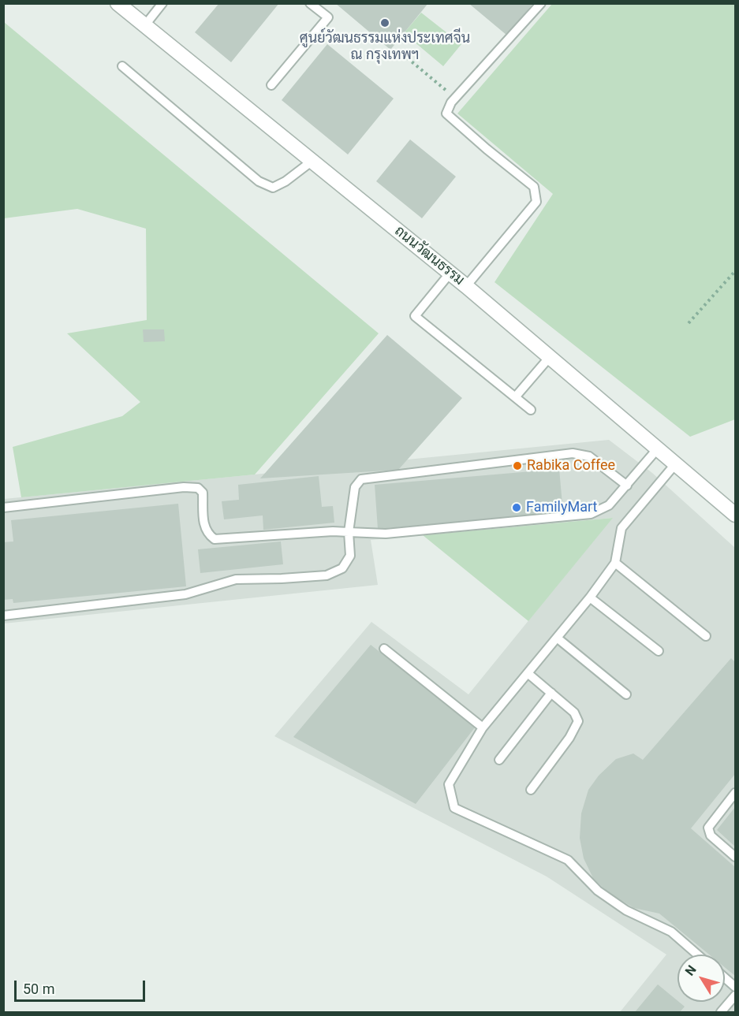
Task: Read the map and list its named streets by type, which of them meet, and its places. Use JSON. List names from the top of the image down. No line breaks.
{"streets":{"street":["ถนนวัฒนธรรม"]},"places":["ศูนย์วัฒนธรรมแห่งประเทศจีน ณ กรุงเทพฯ","Rabika Coffee","FamilyMart"],"scale_bar":"50 m","north":"top left"}
